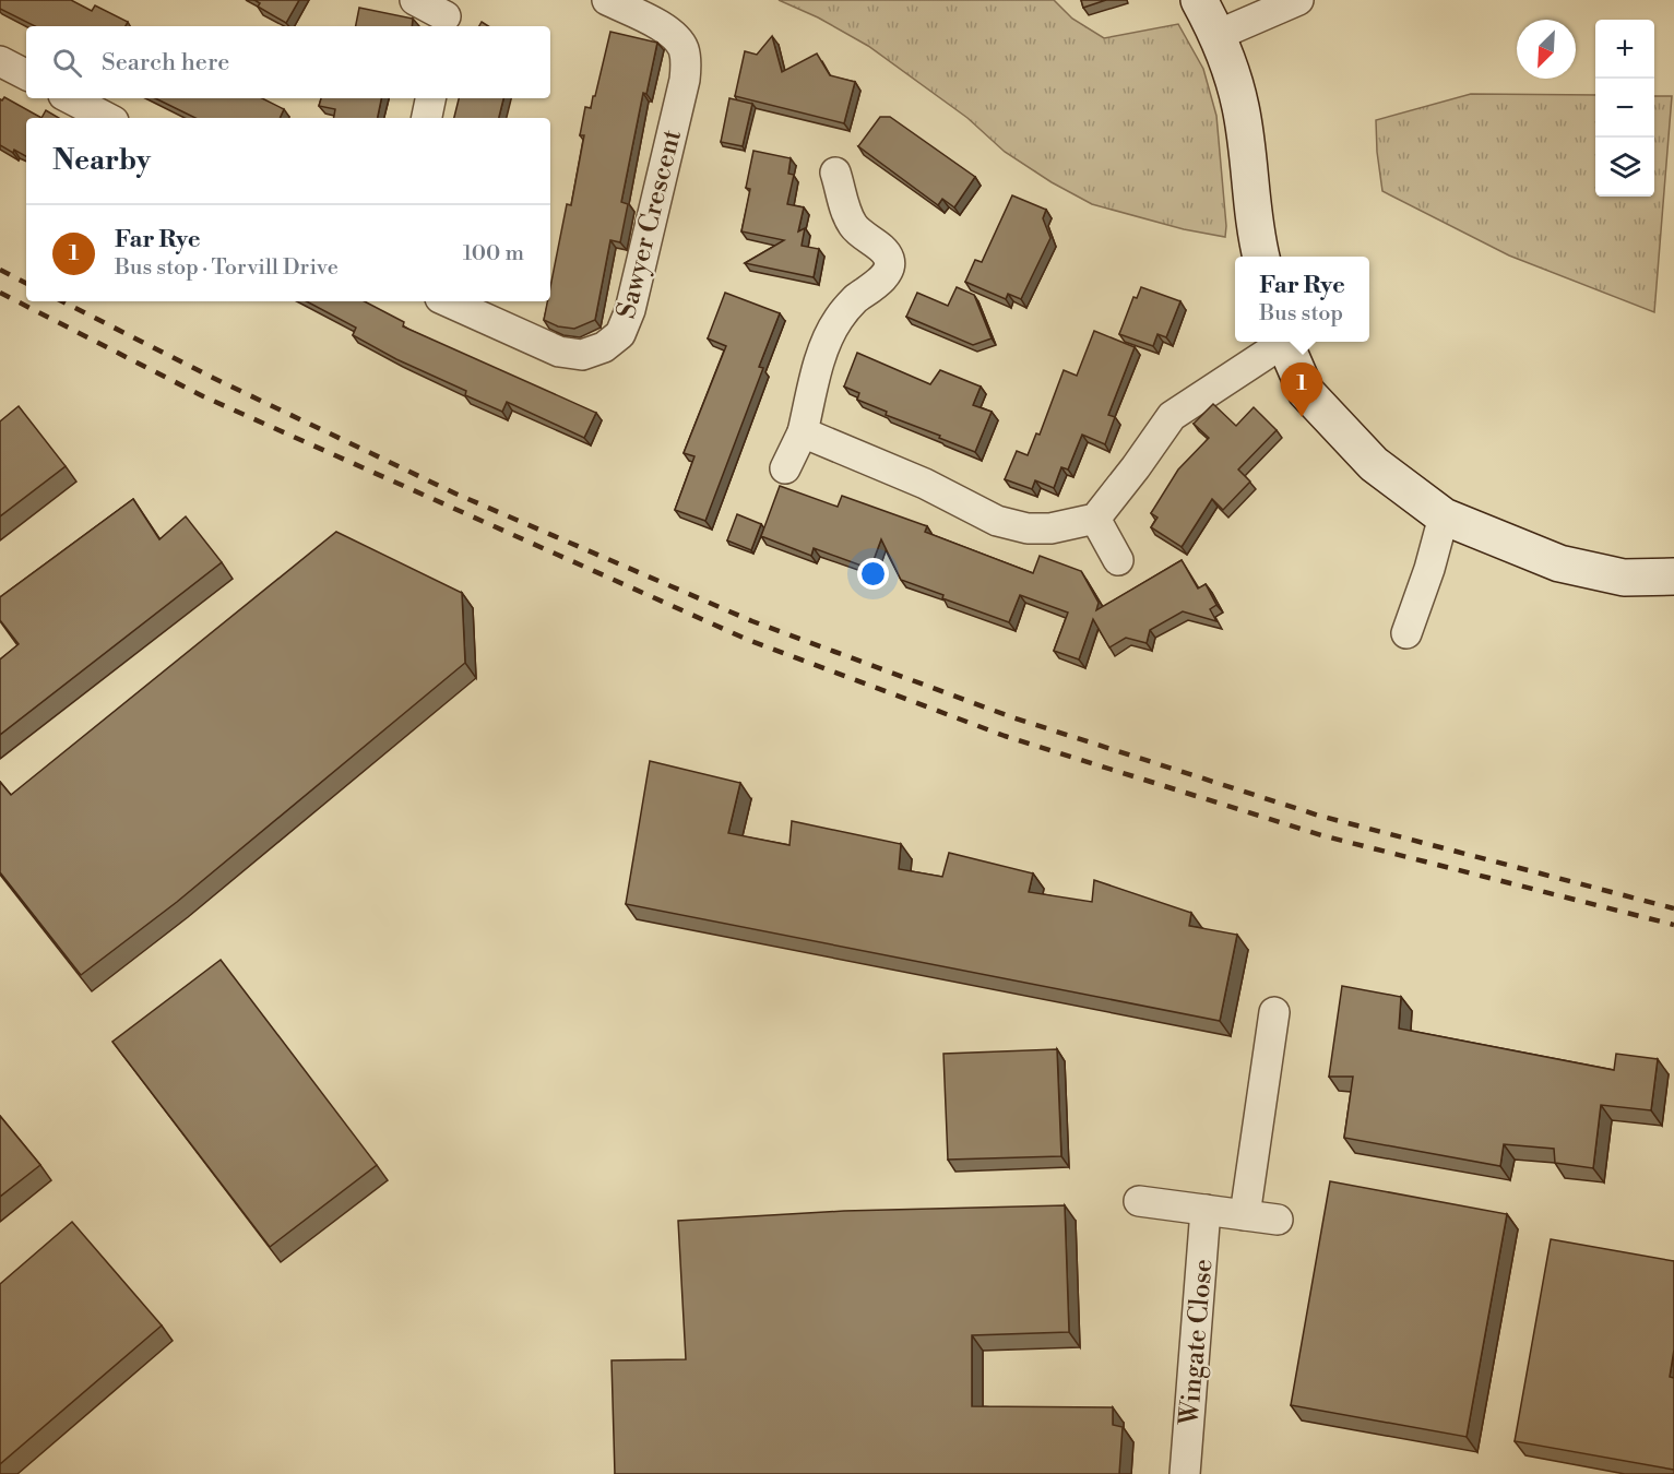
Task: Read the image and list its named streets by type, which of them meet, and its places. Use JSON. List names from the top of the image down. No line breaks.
{"streets":{"street":["Sawyer Crescent","Wingate Close"]},"north":"bottom left","page":{"map_buttons":["+","−"],"search":"Search here","heading":"Nearby","list":[{"mark":"1","name":"Far Rye","note":"Bus stop · Torvill Drive","value":"100 m"}],"popup":["Far Rye","Bus stop"],"pins":"1"}}
